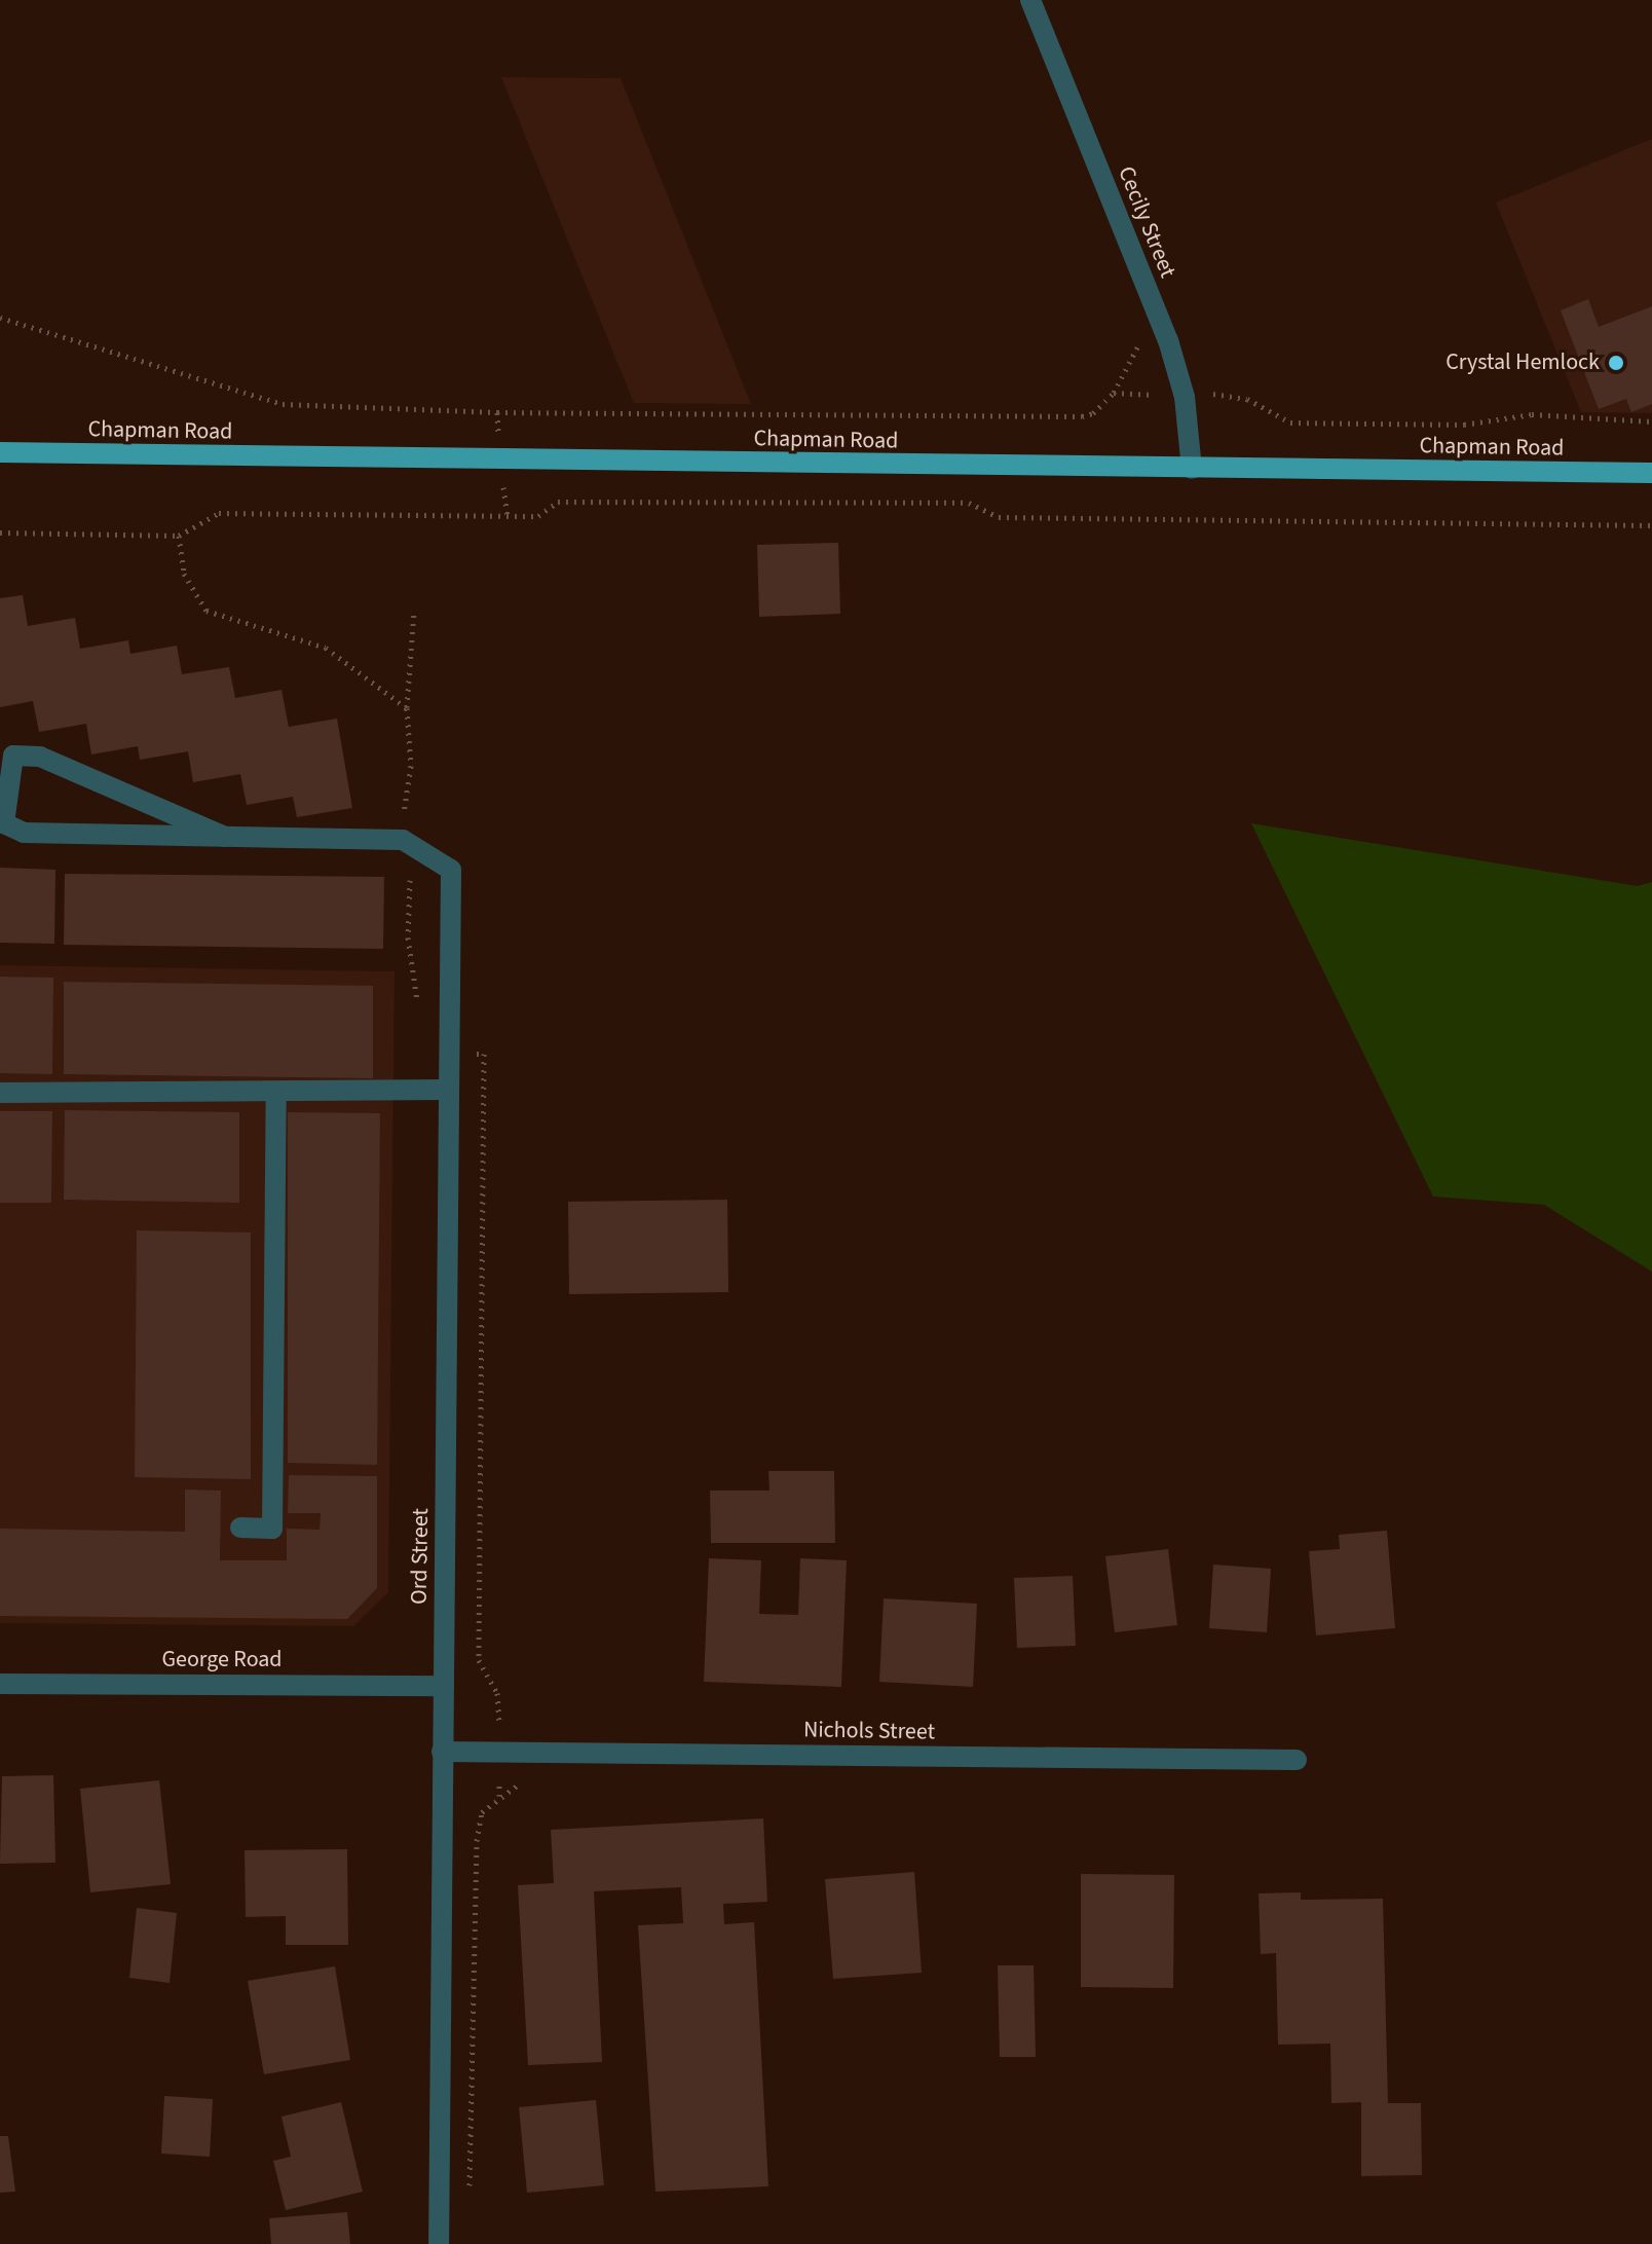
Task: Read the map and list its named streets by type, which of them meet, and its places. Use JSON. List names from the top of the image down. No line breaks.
{"streets":{"main road":["Chapman Road"],"street":["Cecily Street","Ord Street","George Road","Nichols Street"]},"crossings":[["Cecily Street","Chapman Road"],["Ord Street","George Road"],["Ord Street","Nichols Street"]],"places":["Crystal Hemlock"]}
